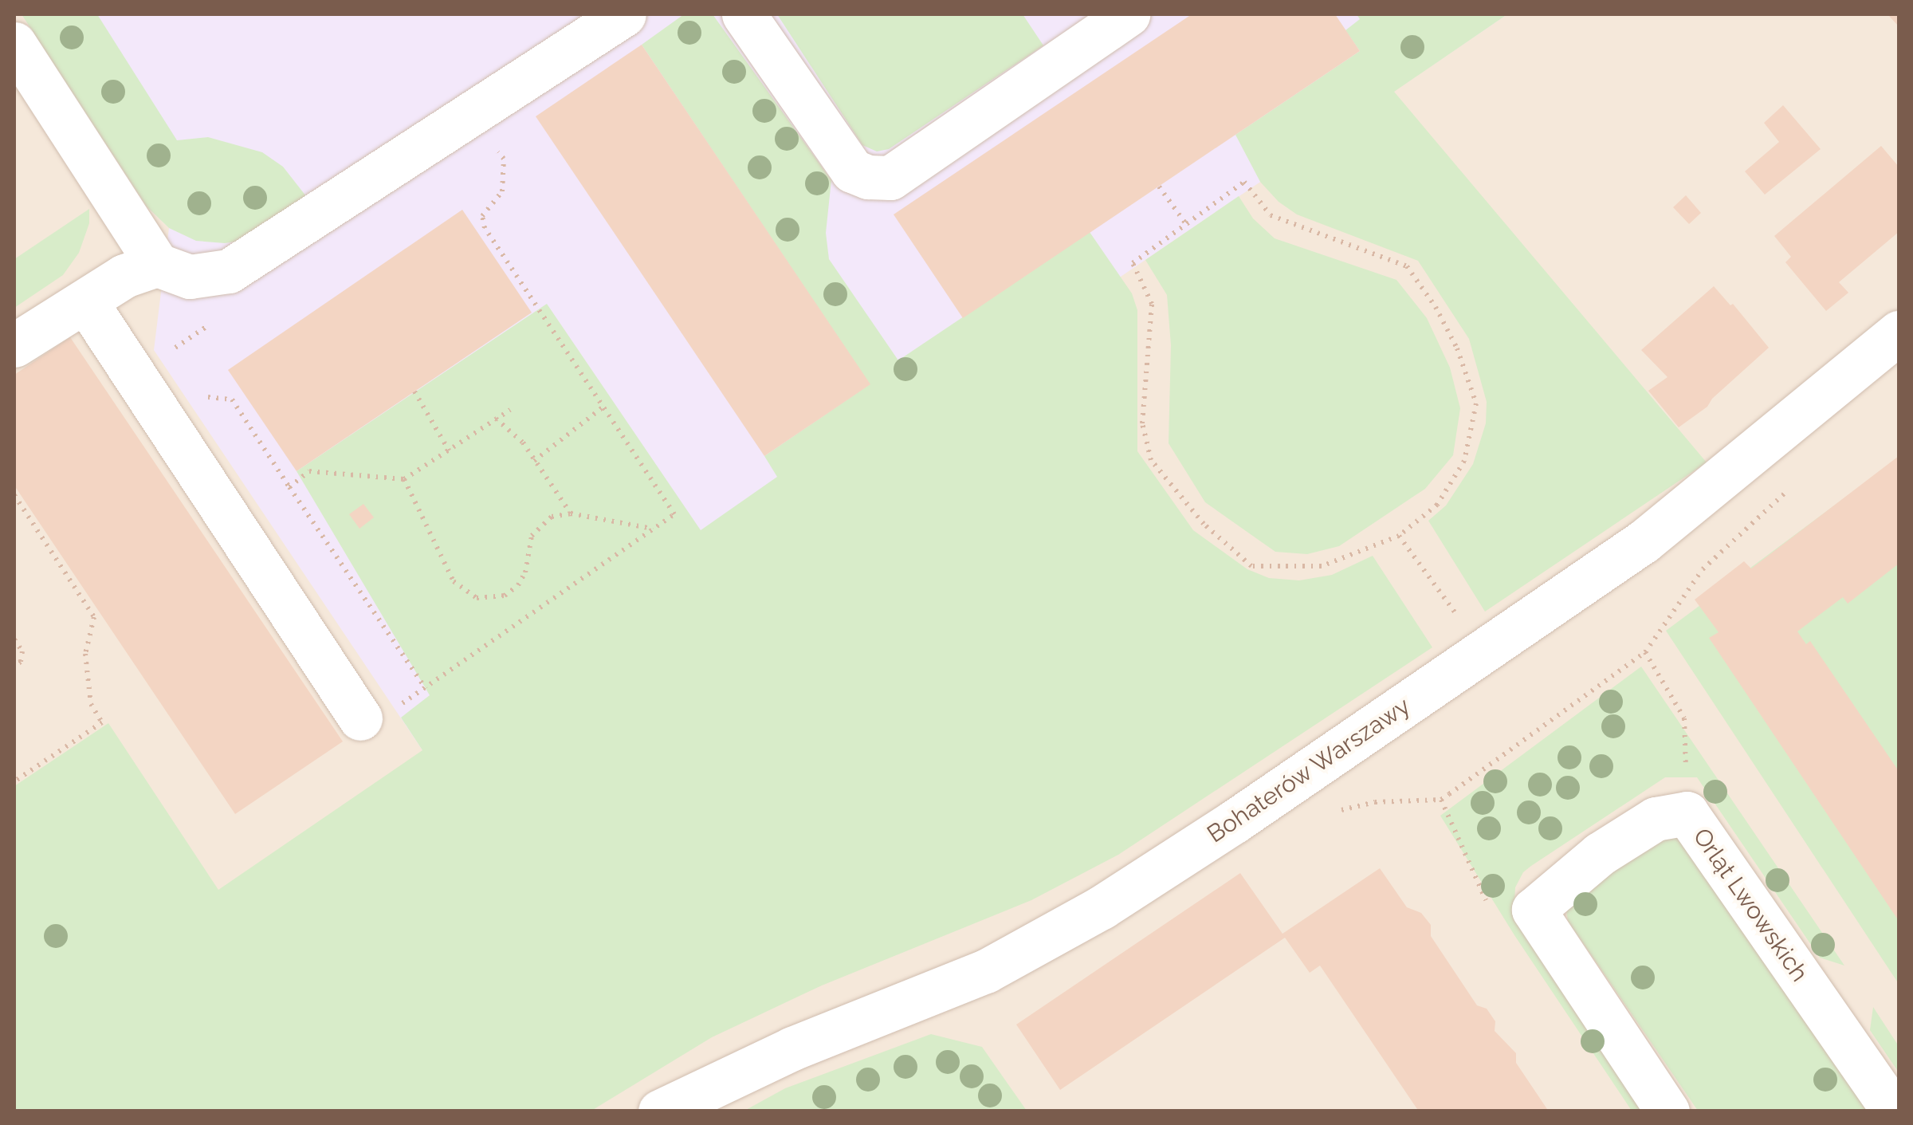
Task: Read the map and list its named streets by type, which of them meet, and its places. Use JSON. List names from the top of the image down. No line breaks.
{"streets":{"street":["Bohaterów Warszawy","Orląt Lwowskich"]}}
